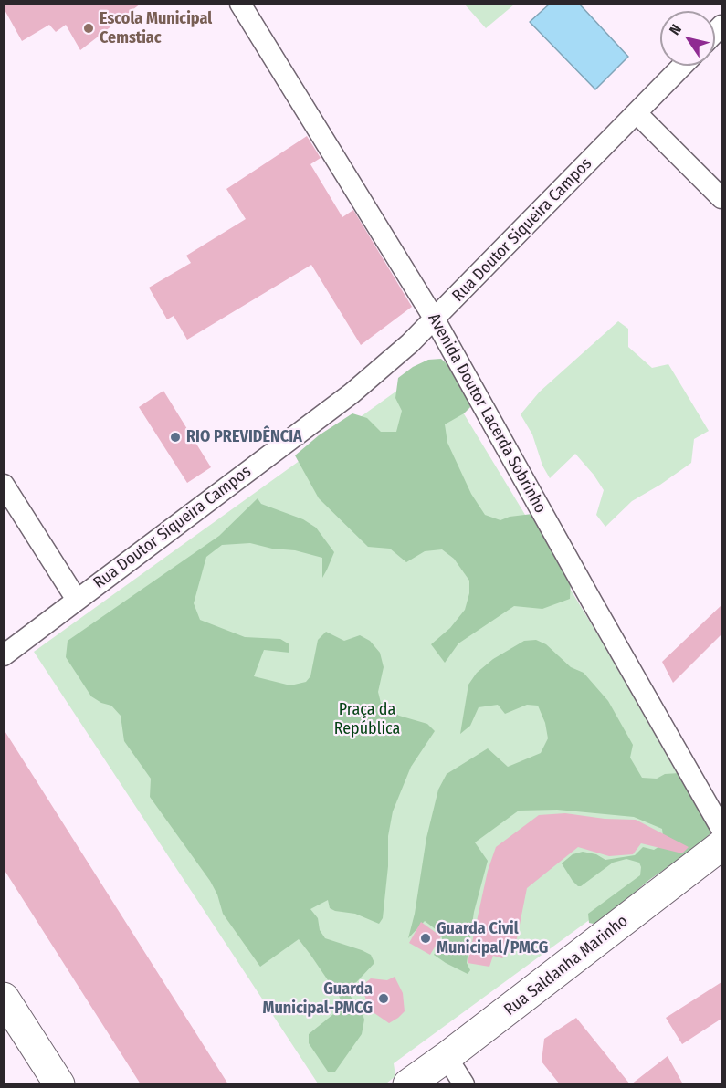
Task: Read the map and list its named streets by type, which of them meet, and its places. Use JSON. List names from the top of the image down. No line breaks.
{"streets":{"main road":["Rua Saldanha Marinho"],"street":["Rua Doutor Siqueira Campos","Avenida Doutor Lacerda Sobrinho"]},"crossings":[["Rua Doutor Siqueira Campos","Avenida Doutor Lacerda Sobrinho"]],"parks":["Praça da República"],"places":["Escola Municipal Cemstiac","RIO PREVIDÊNCIA","Guarda Civil Municipal/PMCG","Guarda Municipal-PMCG"],"north":"top left"}
